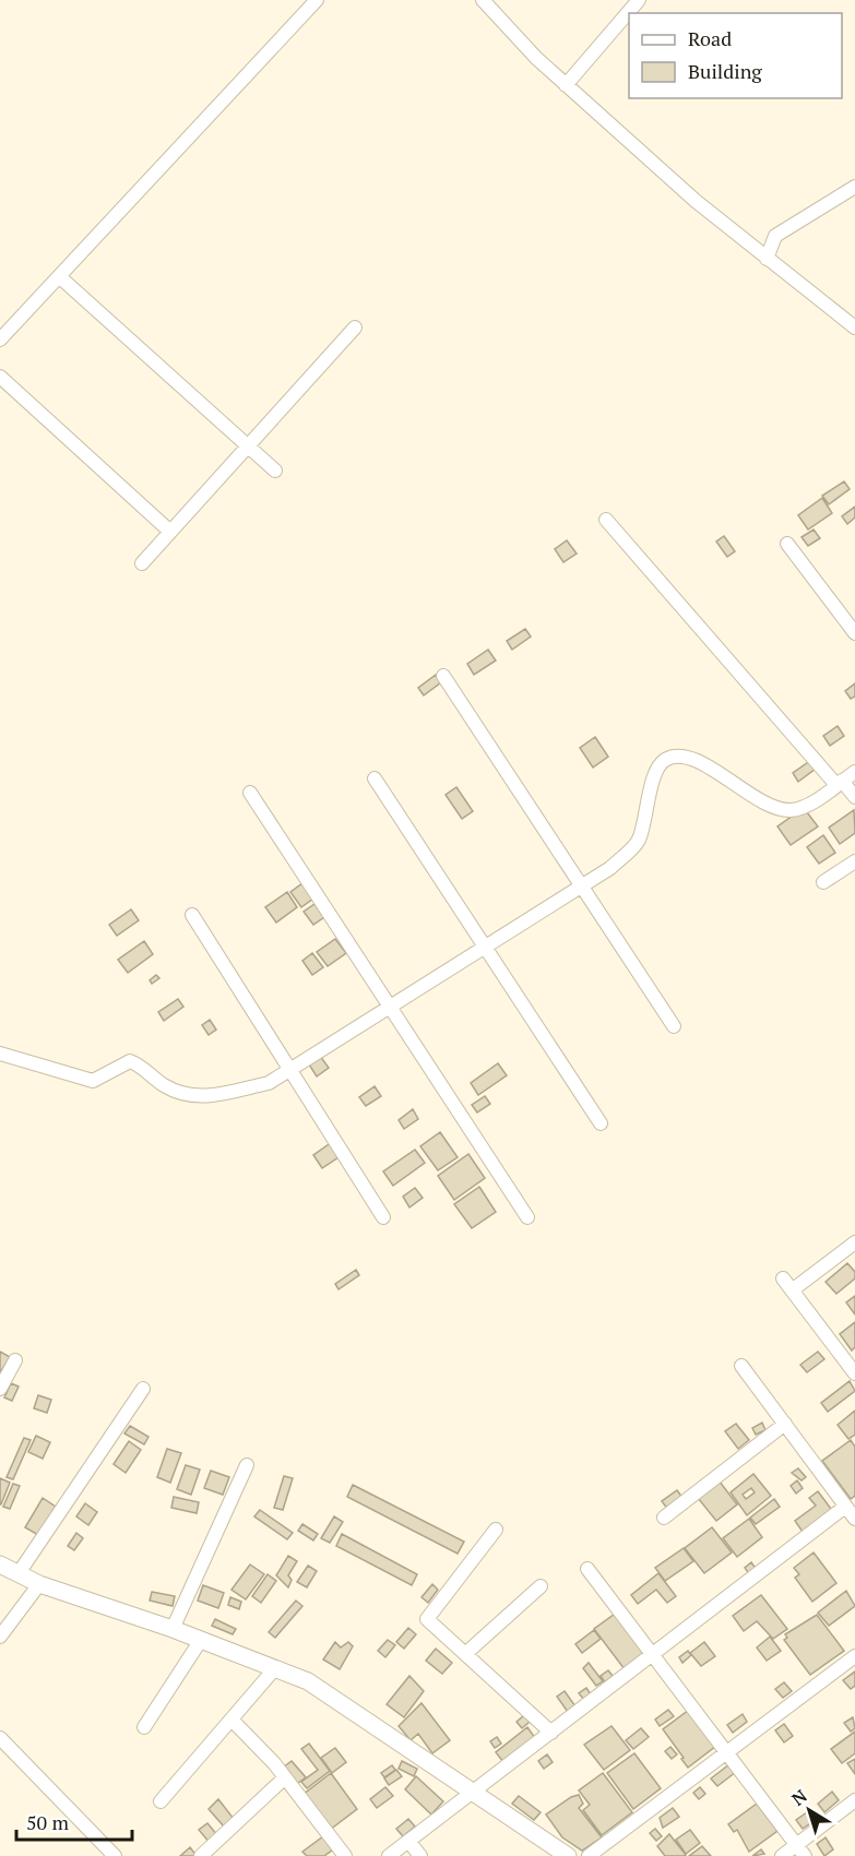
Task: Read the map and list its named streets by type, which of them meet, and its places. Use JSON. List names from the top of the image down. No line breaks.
{"legend":["Road","Building"],"scale_bar":"50 m","north":"top left"}
